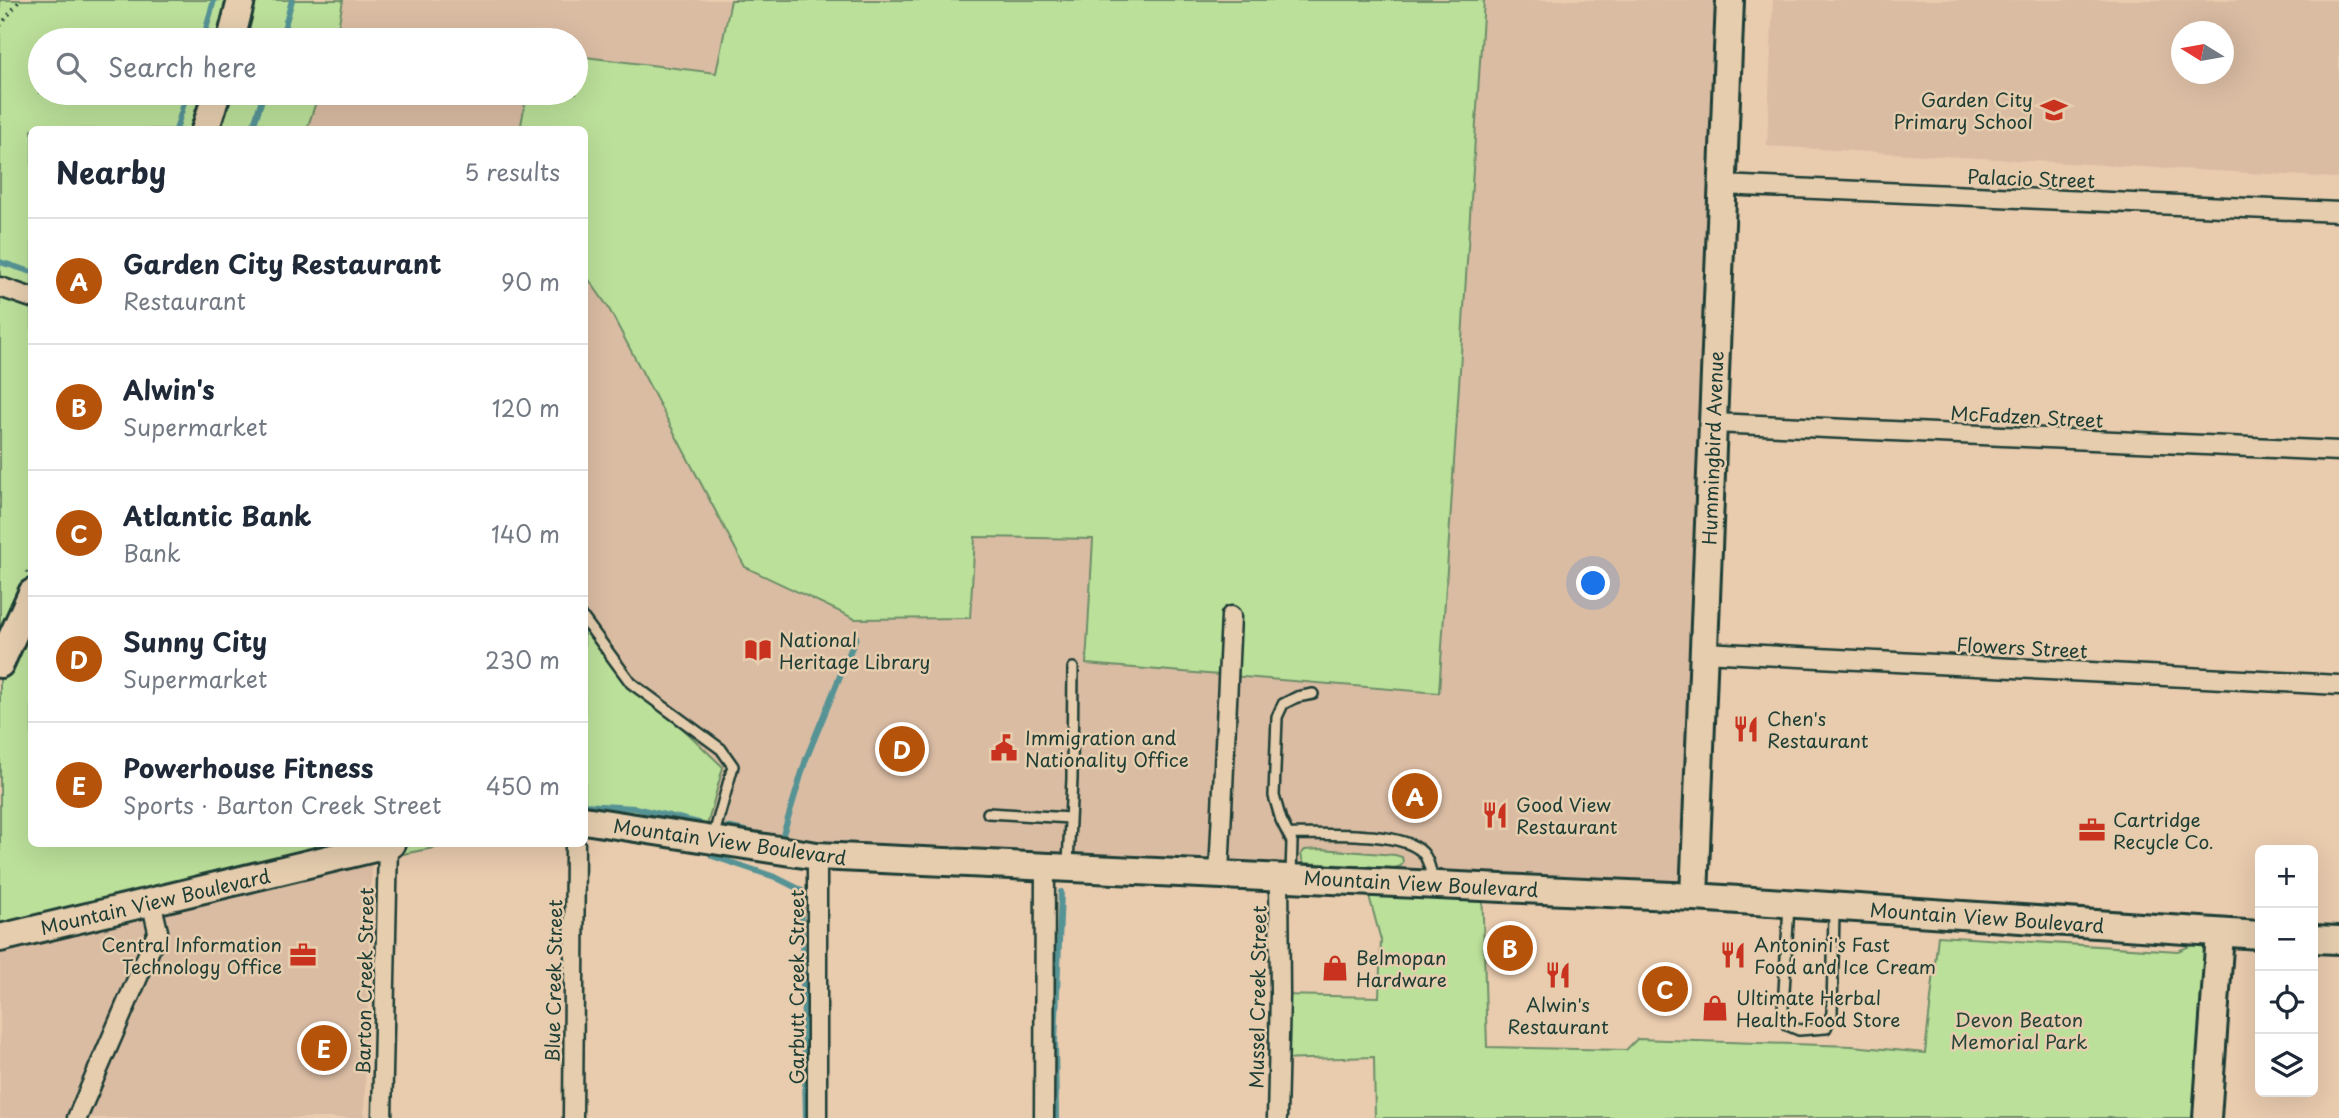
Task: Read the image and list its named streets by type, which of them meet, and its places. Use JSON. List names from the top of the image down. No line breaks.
{"streets":{"street":["Palacio Street","McFadzen Street","Hummingbird Avenue","Flowers Street","Mountain View Boulevard","Barton Creek Street","Blue Creek Street","Garbutt Creek Street","Mussel Creek Street"]},"crossings":[["Palacio Street","Hummingbird Avenue"],["McFadzen Street","Hummingbird Avenue"],["Hummingbird Avenue","Flowers Street"],["Hummingbird Avenue","Mountain View Boulevard"],["Mountain View Boulevard","Garbutt Creek Street"],["Mountain View Boulevard","Mussel Creek Street"]],"parks":["Devon Beaton Memorial Park"],"places":{"school or university":["Garden City Primary School"],"library":["National Heritage Library"],"restaurant":["Chen's Restaurant","Good View Restaurant","Antonini's Fast Food and Ice Cream","Alwin's Restaurant"],"public building":["Immigration and Nationality Office"],"office":["Cartridge Recycle Co.","Central Information Technology Office"],"shop":["Belmopan Hardware","Ultimate Herbal Health Food Store"]},"north":"left","page":{"search":"Search here","heading":["Nearby","5 results"],"list":[{"mark":"A","name":"Garden City Restaurant","note":"Restaurant","value":"90 m"},{"mark":"B","name":"Alwin's","note":"Supermarket","value":"120 m"},{"mark":"C","name":"Atlantic Bank","note":"Bank","value":"140 m"},{"mark":"D","name":"Sunny City","note":"Supermarket","value":"230 m"},{"mark":"E","name":"Powerhouse Fitness","note":"Sports · Barton Creek Street","value":"450 m"}],"pins":["D","A","B","C","E"],"map_buttons":["+","−"]}}
